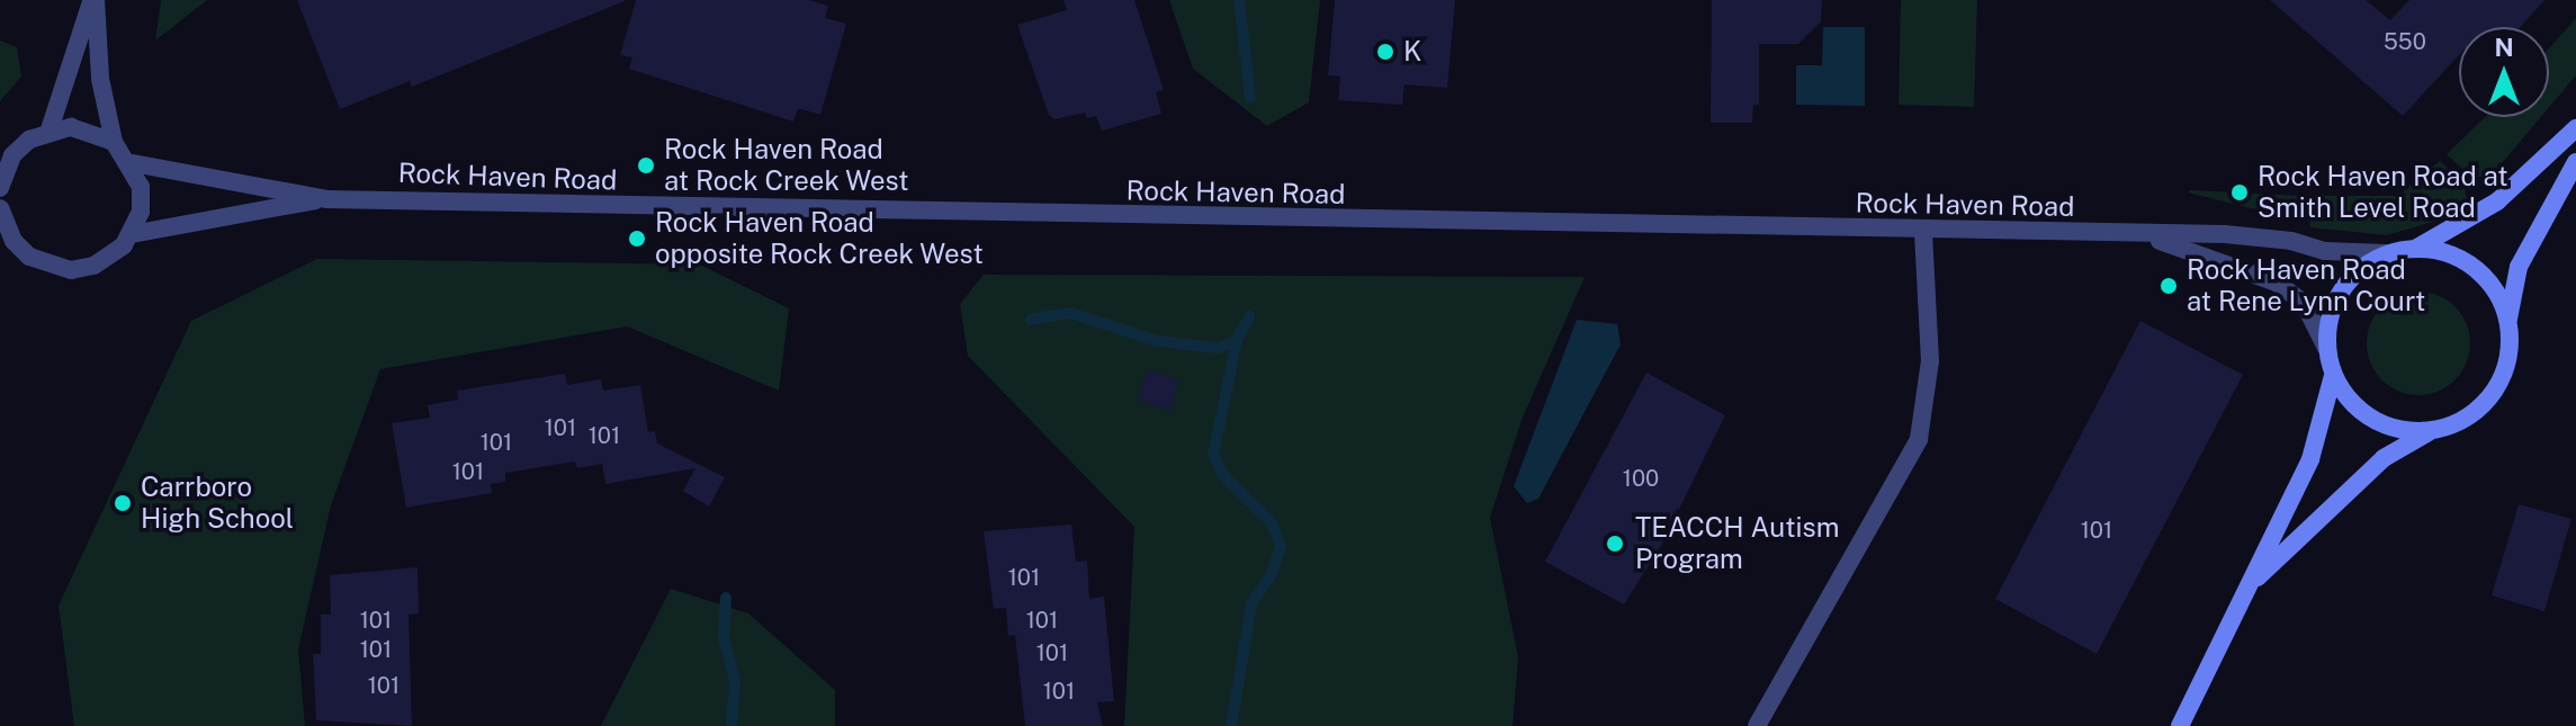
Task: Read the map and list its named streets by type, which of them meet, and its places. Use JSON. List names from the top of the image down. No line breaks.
{"streets":{"street":["Rock Haven Road"]},"places":["K","Rock Haven Road at Rock Creek West","Rock Haven Road at Smith Level Road","Rock Haven Road opposite Rock Creek West","Rock Haven Road at Rene Lynn Court","Carrboro High School","TEACCH Autism Program"],"house_numbers":["550","101","101","101","101","100","101","101","101","101","101","101","101","101"],"north":"top"}
